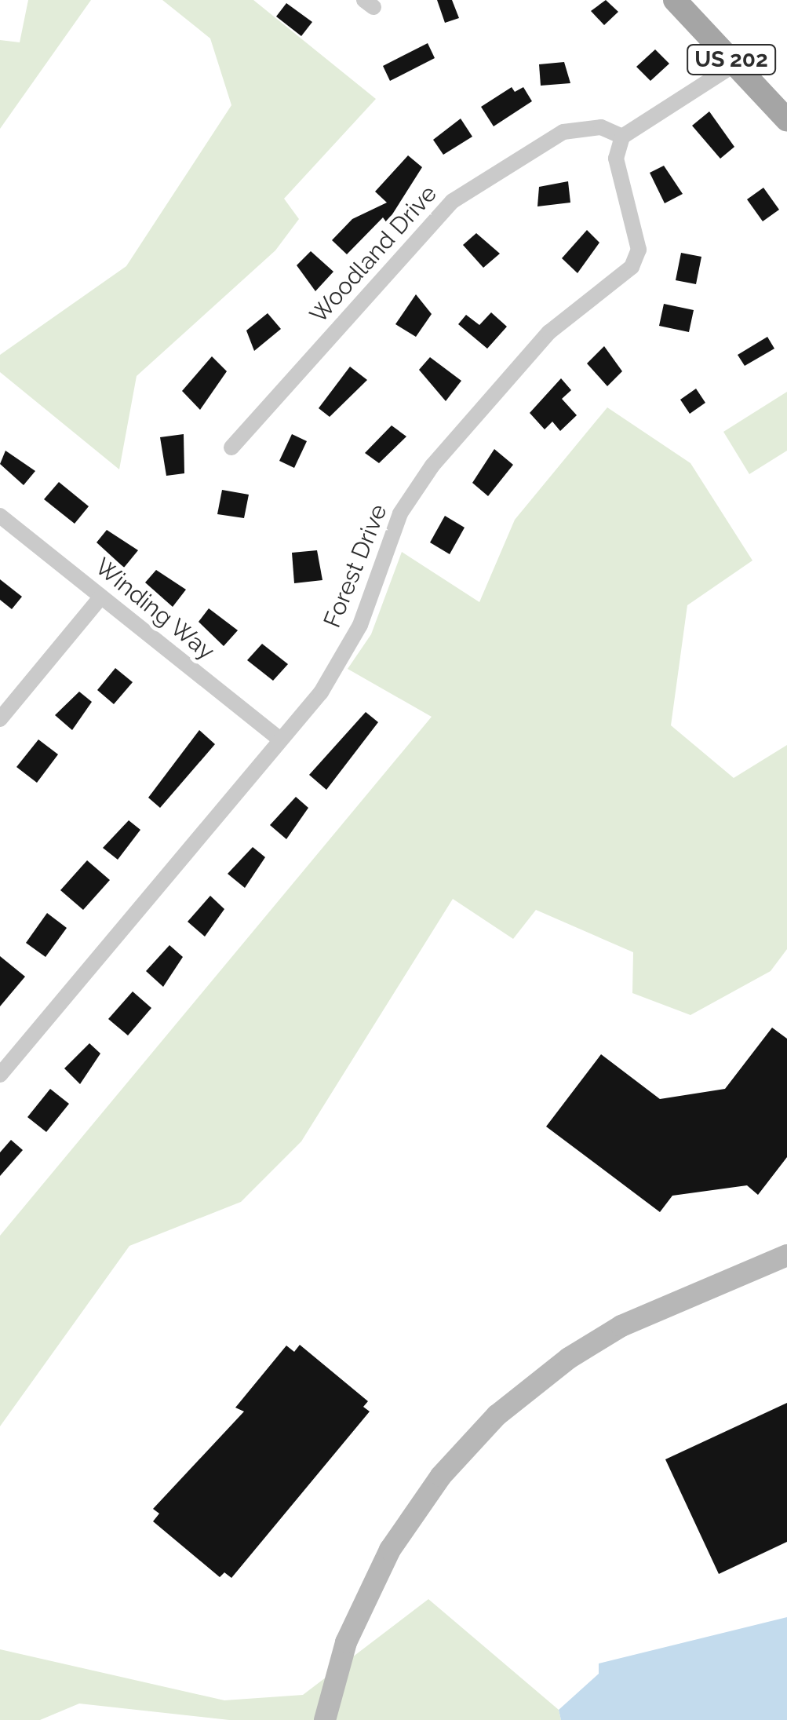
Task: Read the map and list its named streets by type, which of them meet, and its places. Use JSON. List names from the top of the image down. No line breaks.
{"streets":{"main road":["US 202"],"street":["Woodland Drive","Forest Drive","Winding Way"]},"crossings":[["Woodland Drive","Forest Drive"],["Forest Drive","Winding Way"]]}
